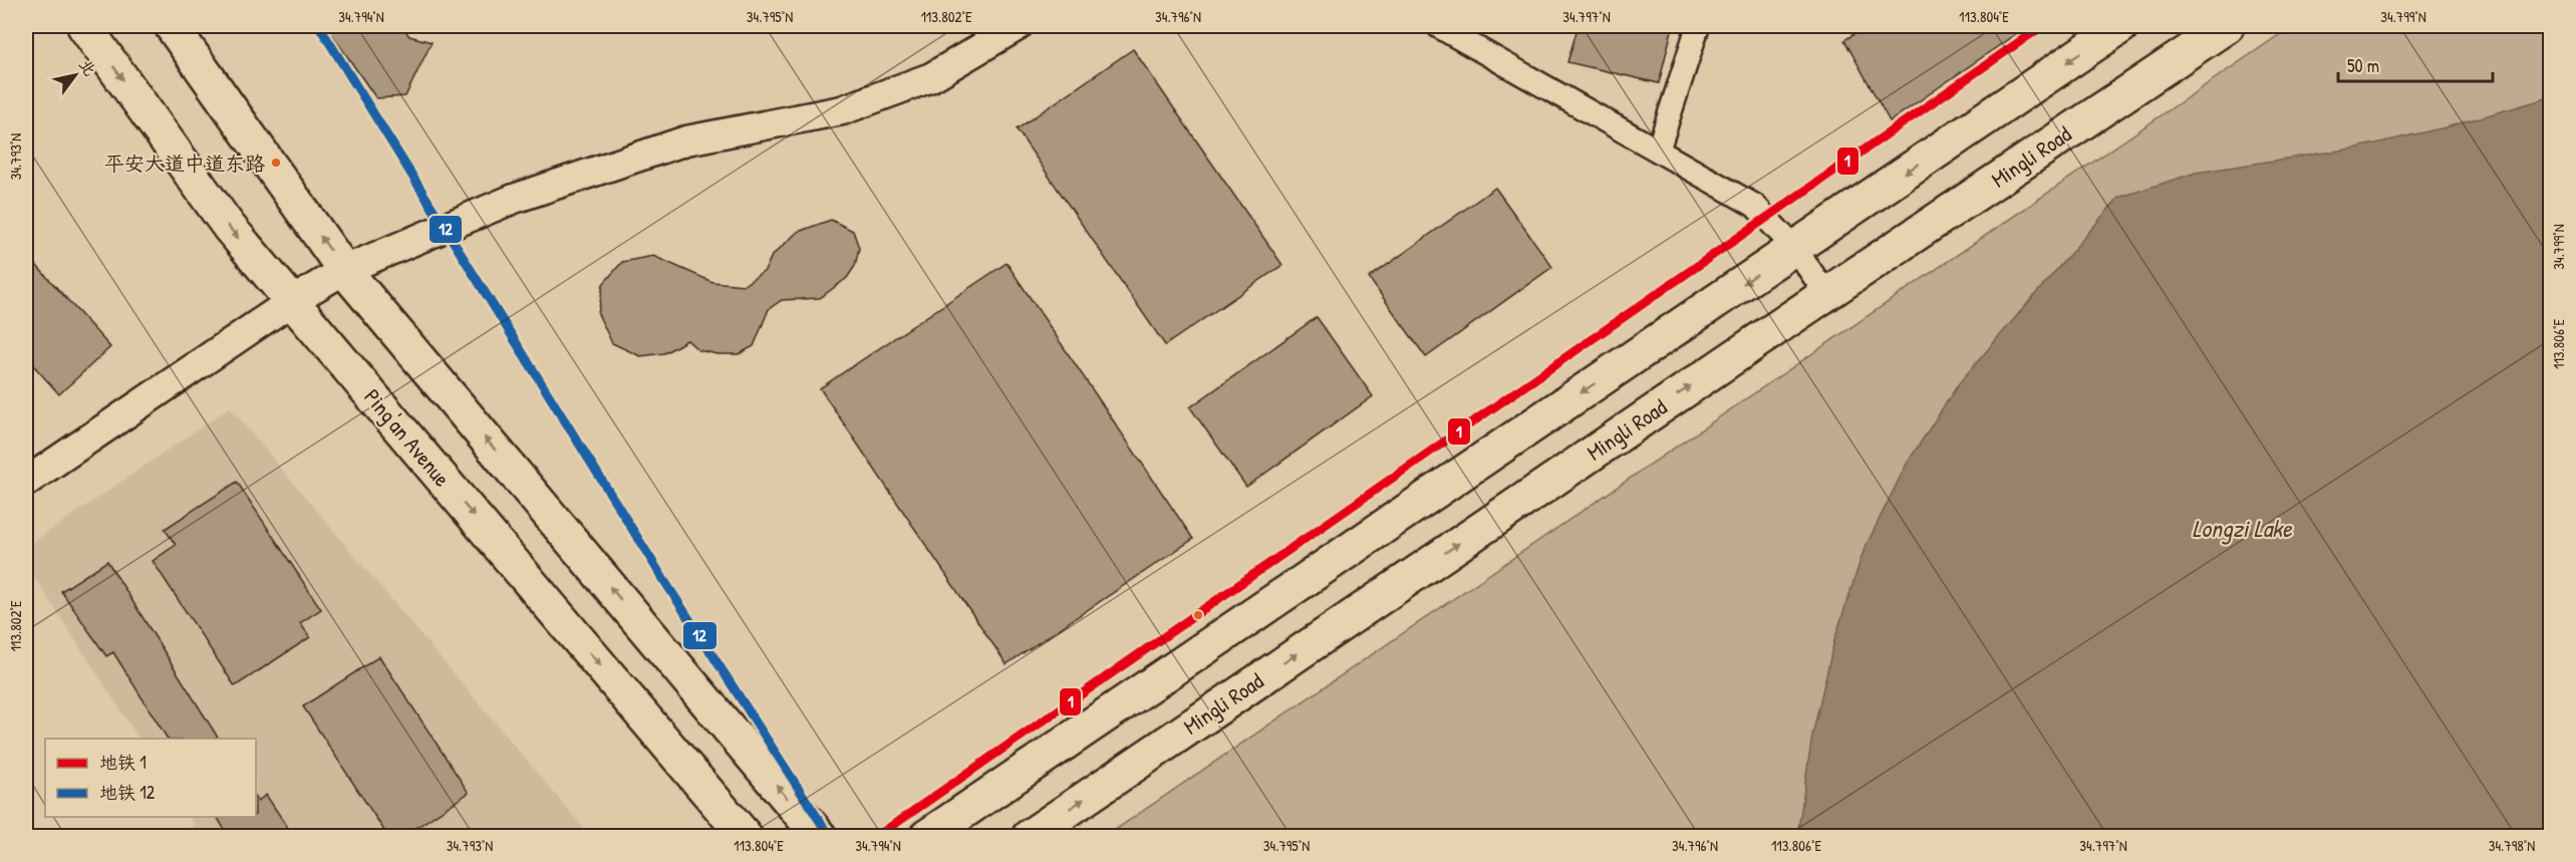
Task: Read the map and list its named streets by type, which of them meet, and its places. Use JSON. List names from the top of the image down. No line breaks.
{"streets":{"main road":["Mingli Road","Ping'an Avenue"]},"water":["Longzi Lake"],"places":["平安大道中道东路"],"lines":["metro line 1","metro line 12"],"legend":["地铁 1","地铁 12"],"scale_bar":"50 m","north":"top right","coordinates":["34.794°N","34.795°N","113.802°E","34.796°N","34.797°N","113.804°E","34.799°N","34.793°N","113.806°E","34.798°N"]}
